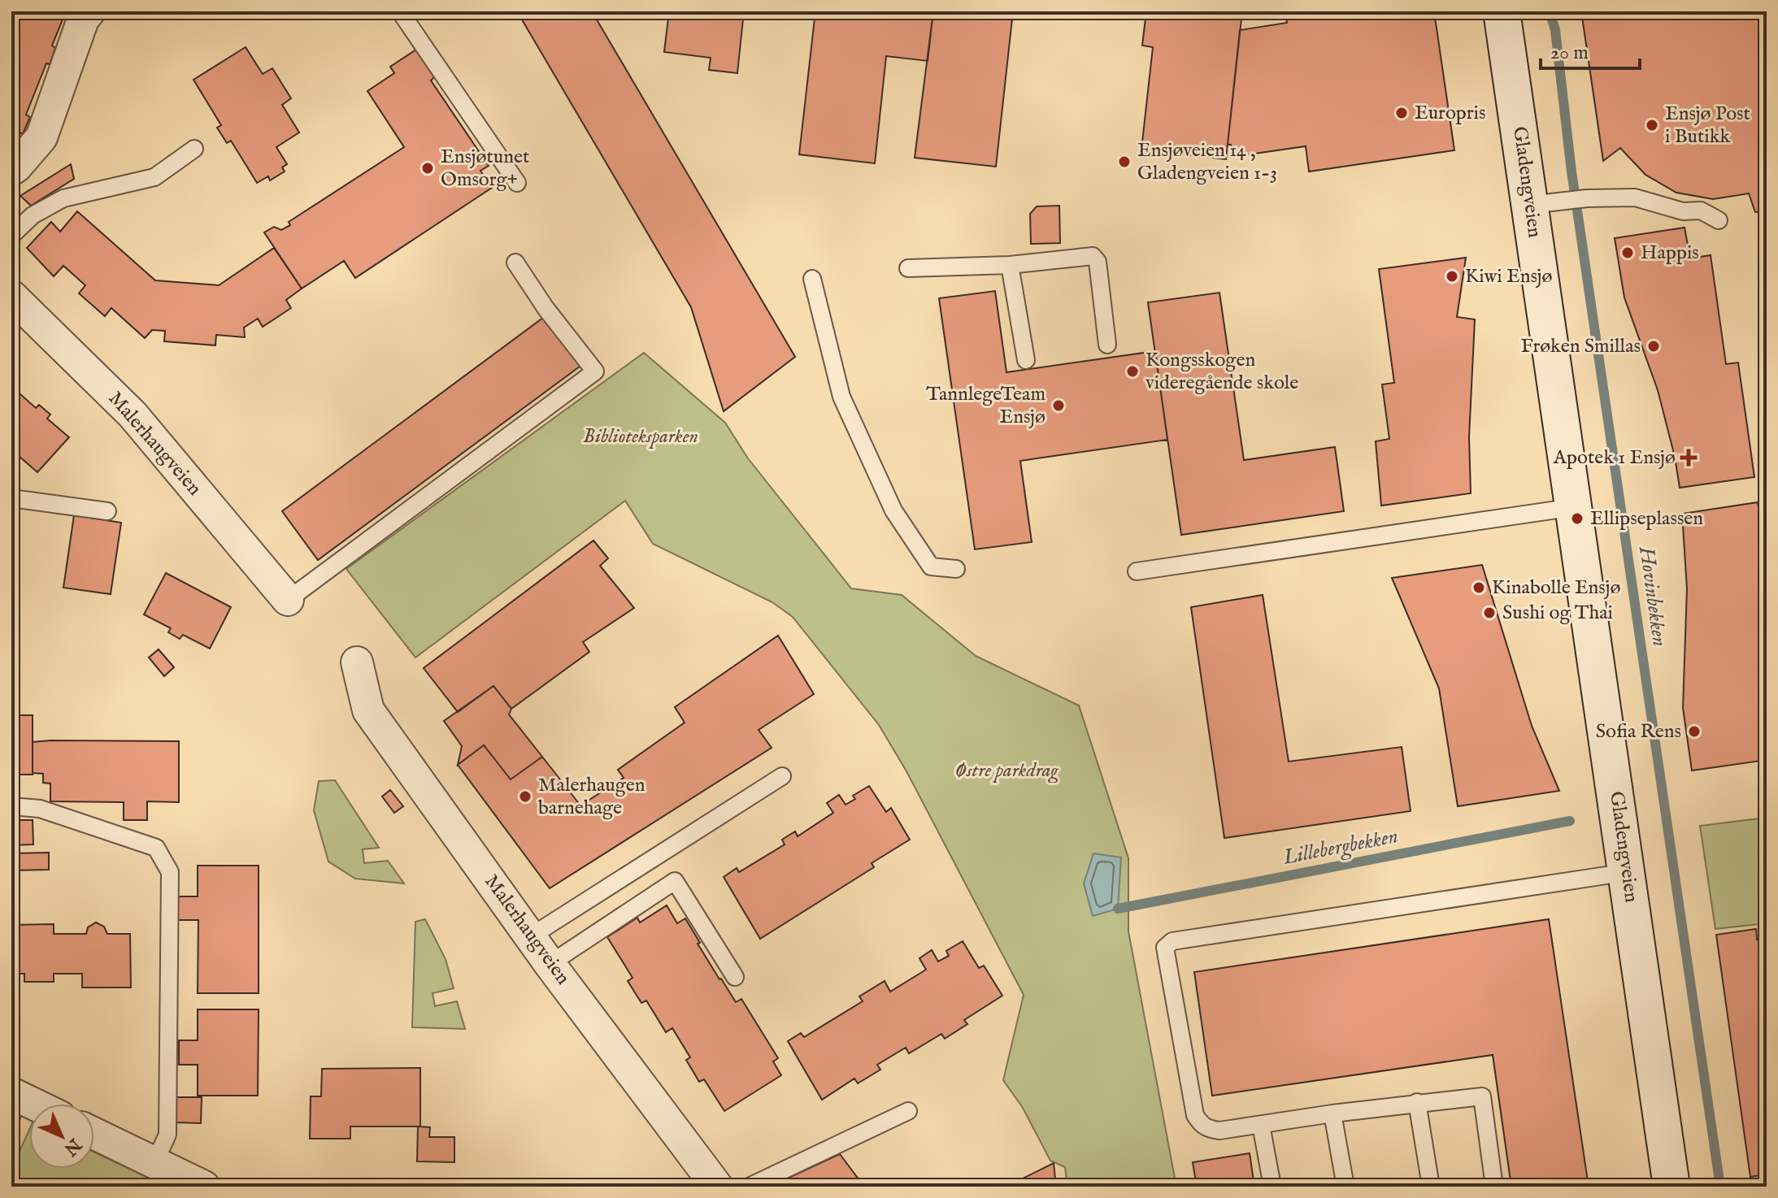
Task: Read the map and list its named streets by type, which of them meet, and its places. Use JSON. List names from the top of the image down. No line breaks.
{"streets":{"street":["Gladengveien","Malerhaugveien"]},"water":["Hovinbekken","Lillebergbekken"],"parks":["Biblioteksparken","Østre parkdrag"],"places":{"other":["Europris","Ensjø Post i Butikk","Ensjøveien 14 , Gladengveien 1-3","Ensjøtunet Omsorg+","Happis","Kiwi Ensjø","Frøken Smillas","Kongsskogen videregående skole","TannlegeTeam Ensjø","Ellipseplassen","Kinabolle Ensjø","Sushi og Thai","Sofia Rens","Malerhaugen barnehage"],"health":["Apotek 1 Ensjø"]},"scale_bar":"20 m","north":"bottom right"}
